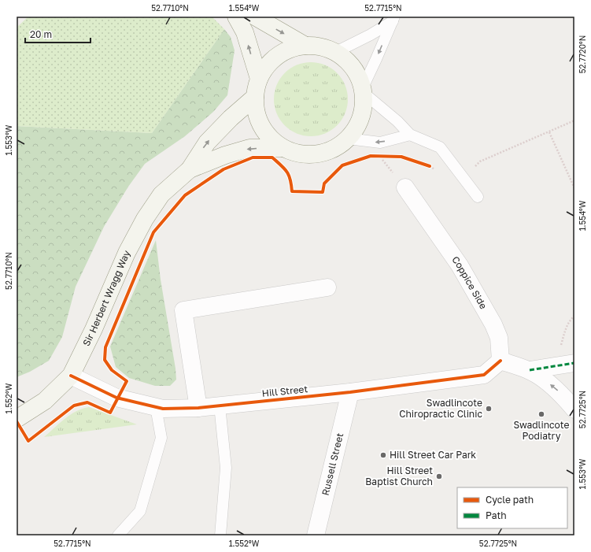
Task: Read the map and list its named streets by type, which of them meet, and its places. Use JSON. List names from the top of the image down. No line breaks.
{"streets":{"street":["Coppice Side","Sir Herbert Wragg Way","Hill Street","Russell Street"]},"crossings":[["Coppice Side","Hill Street"],["Sir Herbert Wragg Way","Hill Street"],["Hill Street","Russell Street"]],"places":["Swadlincote Chiropractic Clinic","Swadlincote Podiatry","Hill Street Car Park","Hill Street Baptist Church"],"legend":["Cycle path","Path"],"scale_bar":"20 m","coordinates":["52.7710°N","1.554°W","52.7715°N","52.7720°N","1.553°W","1.552°W","52.7725°N"]}
